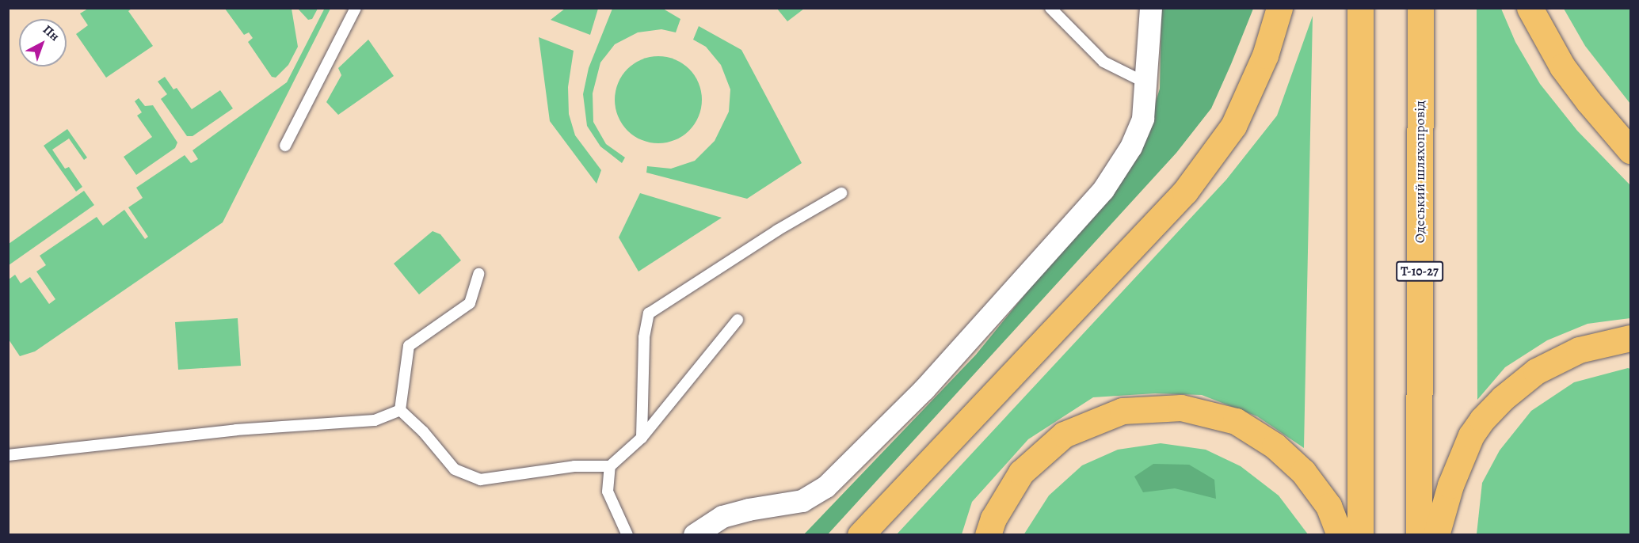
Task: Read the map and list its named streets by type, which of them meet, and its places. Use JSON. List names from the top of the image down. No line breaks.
{"streets":{"highway":["Одеський шляхопровід","Т-10-27"]},"north":"top right"}
